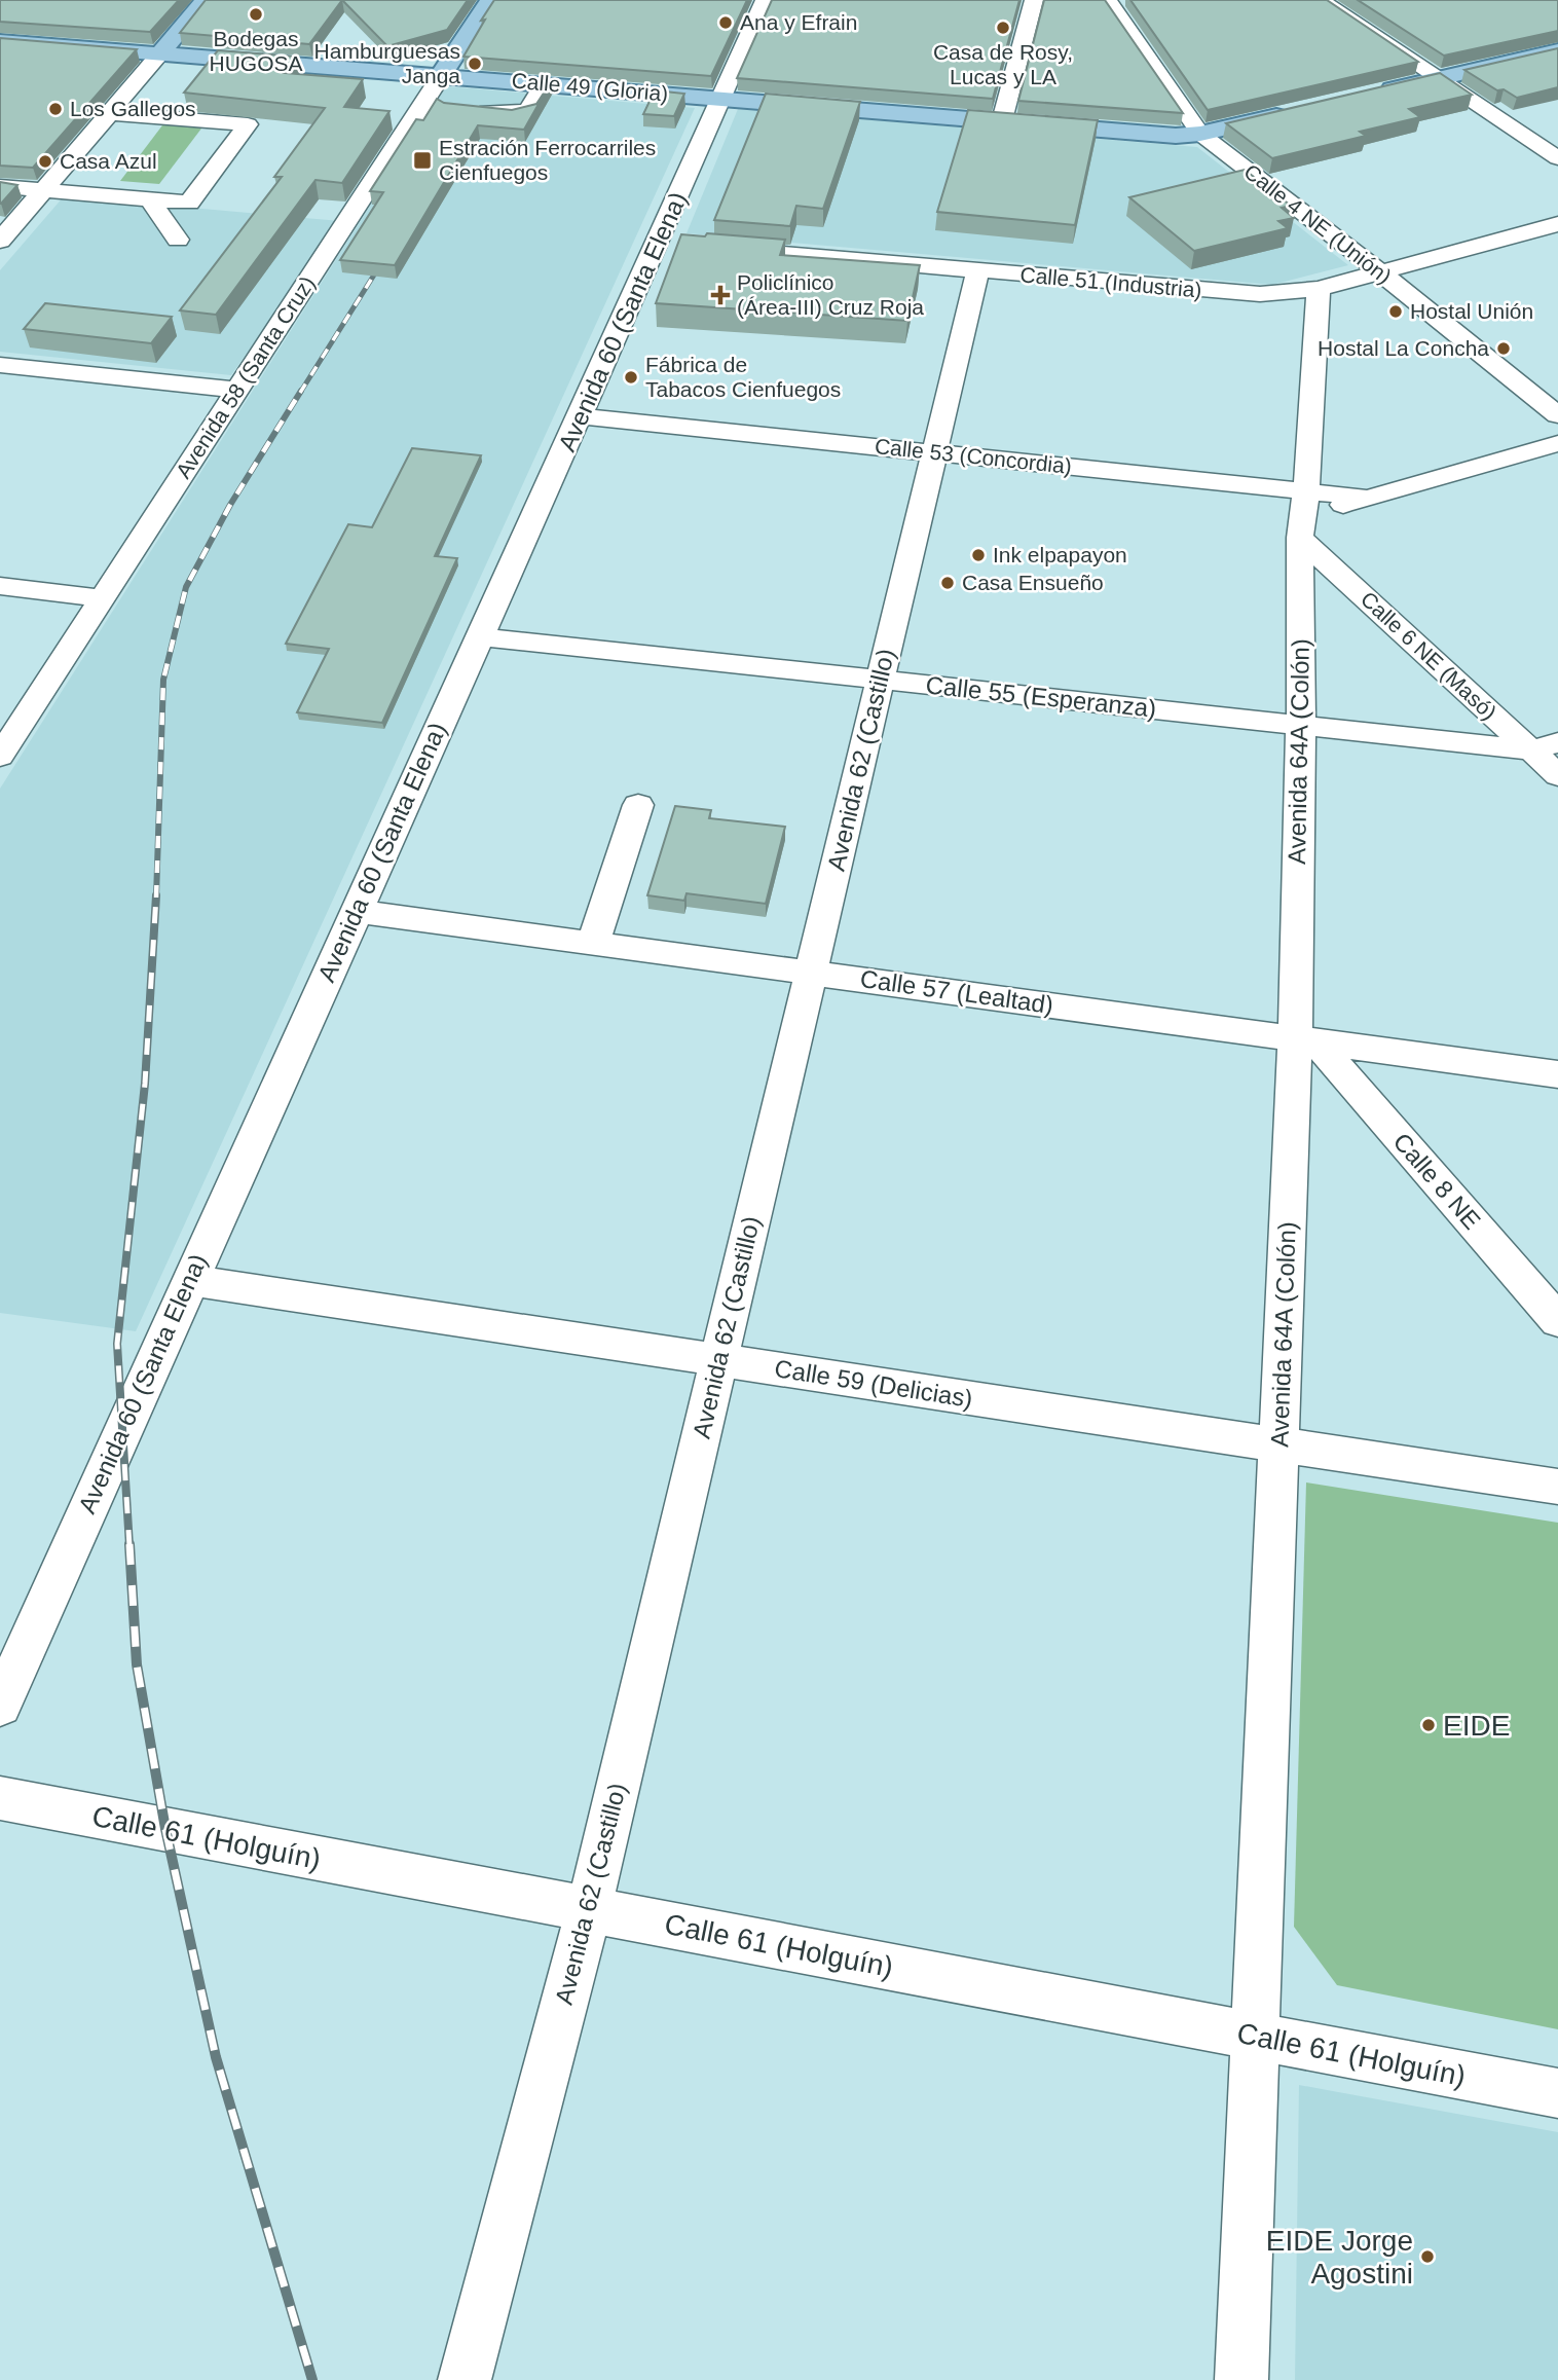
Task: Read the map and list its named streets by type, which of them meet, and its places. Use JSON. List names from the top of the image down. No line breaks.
{"streets":{"main road":["Calle 49 (Gloria)","Avenida 58 (Santa Cruz)"],"street":["Calle 4 NE (Unión)","Calle 51 (Industria)","Avenida 60 (Santa Elena)","Calle 53 (Concordia)","Calle 6 NE (Masó)","Calle 55 (Esperanza)","Avenida 64A (Colón)","Avenida 62 (Castillo)","Calle 57 (Lealtad)","Calle 8 NE","Calle 59 (Delicias)","Calle 61 (Holguín)"]},"crossings":[["Calle 49 (Gloria)","Calle 4 NE (Unión)"],["Calle 49 (Gloria)","Avenida 60 (Santa Elena)"],["Calle 49 (Gloria)","Avenida 58 (Santa Cruz)"],["Calle 4 NE (Unión)","Calle 51 (Industria)"],["Calle 51 (Industria)","Avenida 64A (Colón)"],["Calle 51 (Industria)","Avenida 62 (Castillo)"],["Avenida 60 (Santa Elena)","Calle 53 (Concordia)"],["Avenida 60 (Santa Elena)","Calle 55 (Esperanza)"],["Avenida 60 (Santa Elena)","Calle 57 (Lealtad)"],["Avenida 60 (Santa Elena)","Calle 59 (Delicias)"],["Calle 53 (Concordia)","Calle 6 NE (Masó)"],["Calle 53 (Concordia)","Avenida 64A (Colón)"],["Calle 53 (Concordia)","Avenida 62 (Castillo)"],["Calle 6 NE (Masó)","Calle 55 (Esperanza)"],["Calle 6 NE (Masó)","Avenida 64A (Colón)"],["Calle 55 (Esperanza)","Avenida 64A (Colón)"],["Calle 55 (Esperanza)","Avenida 62 (Castillo)"],["Avenida 64A (Colón)","Calle 57 (Lealtad)"],["Avenida 64A (Colón)","Calle 8 NE"],["Avenida 64A (Colón)","Calle 59 (Delicias)"],["Avenida 64A (Colón)","Calle 61 (Holguín)"],["Avenida 62 (Castillo)","Calle 57 (Lealtad)"],["Avenida 62 (Castillo)","Calle 59 (Delicias)"],["Avenida 62 (Castillo)","Calle 61 (Holguín)"],["Calle 57 (Lealtad)","Calle 8 NE"]],"places":{"other":["Bodegas HUGOSA","Ana y Efrain","Casa de Rosy, Lucas y LA","Hamburguesas Janga","Los Gallegos","Casa Azul","Hostal Unión","Hostal La Concha","Fábrica de Tabacos Cienfuegos","Ink elpapayon","Casa Ensueño","EIDE","EIDE Jorge Agostini"],"transit":["Estración Ferrocarriles Cienfuegos"],"health":["Policlínico (Área-III) Cruz Roja"]}}
